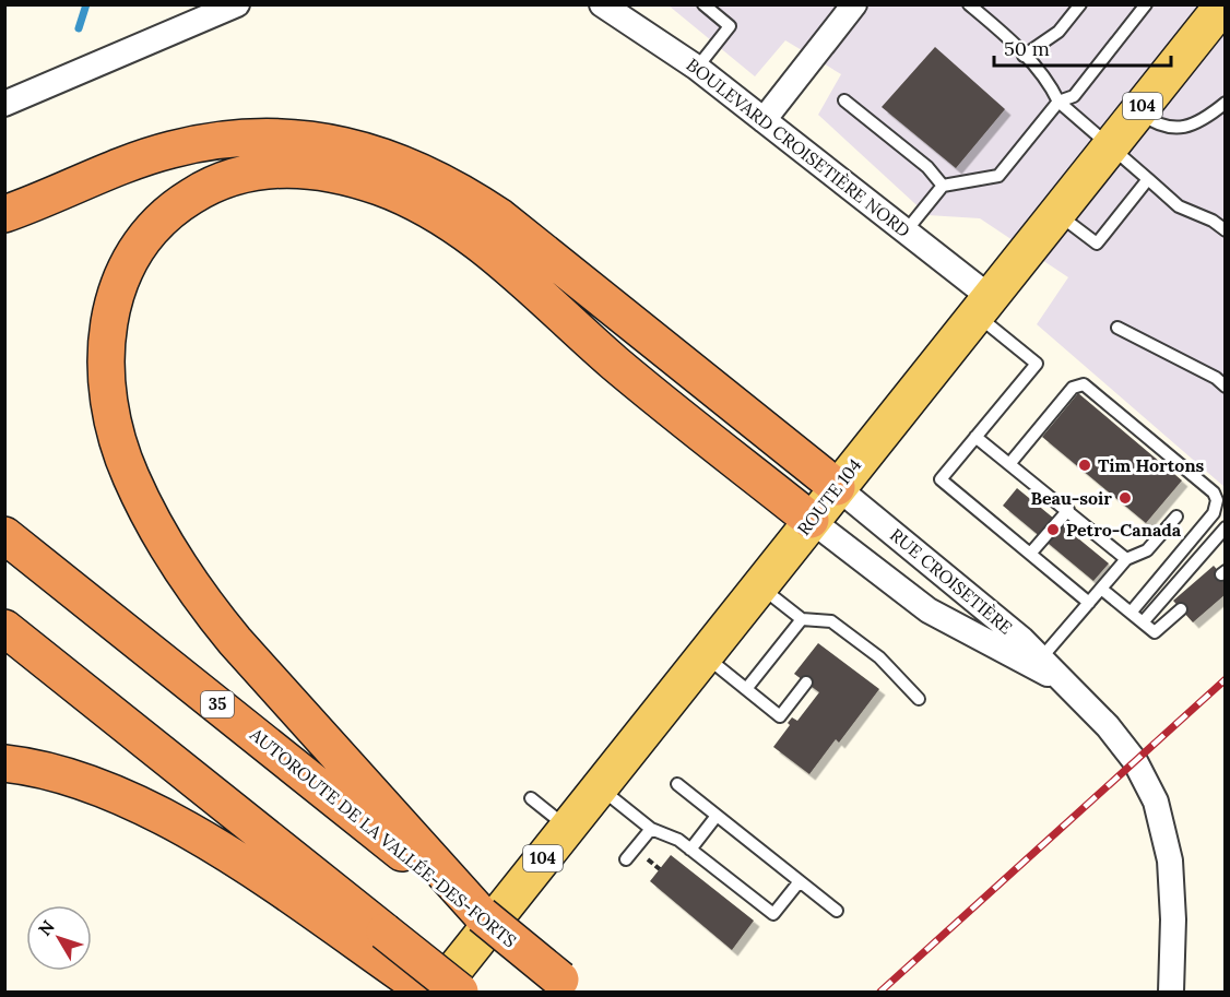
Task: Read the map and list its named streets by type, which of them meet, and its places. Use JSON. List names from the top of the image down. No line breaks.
{"streets":{"highway":["35","AUTOROUTE DE LA VALLÉE-DES-FORTS"],"main road":["104","ROUTE 104"],"street":["BOULEVARD CROISETIÈRE NORD","RUE CROISETIÈRE"]},"crossings":[["BOULEVARD CROISETIÈRE NORD","ROUTE 104"],["ROUTE 104","RUE CROISETIÈRE"]],"places":["Tim Hortons","Beau-soir","Petro-Canada"],"scale_bar":"50 m","north":"top left"}
